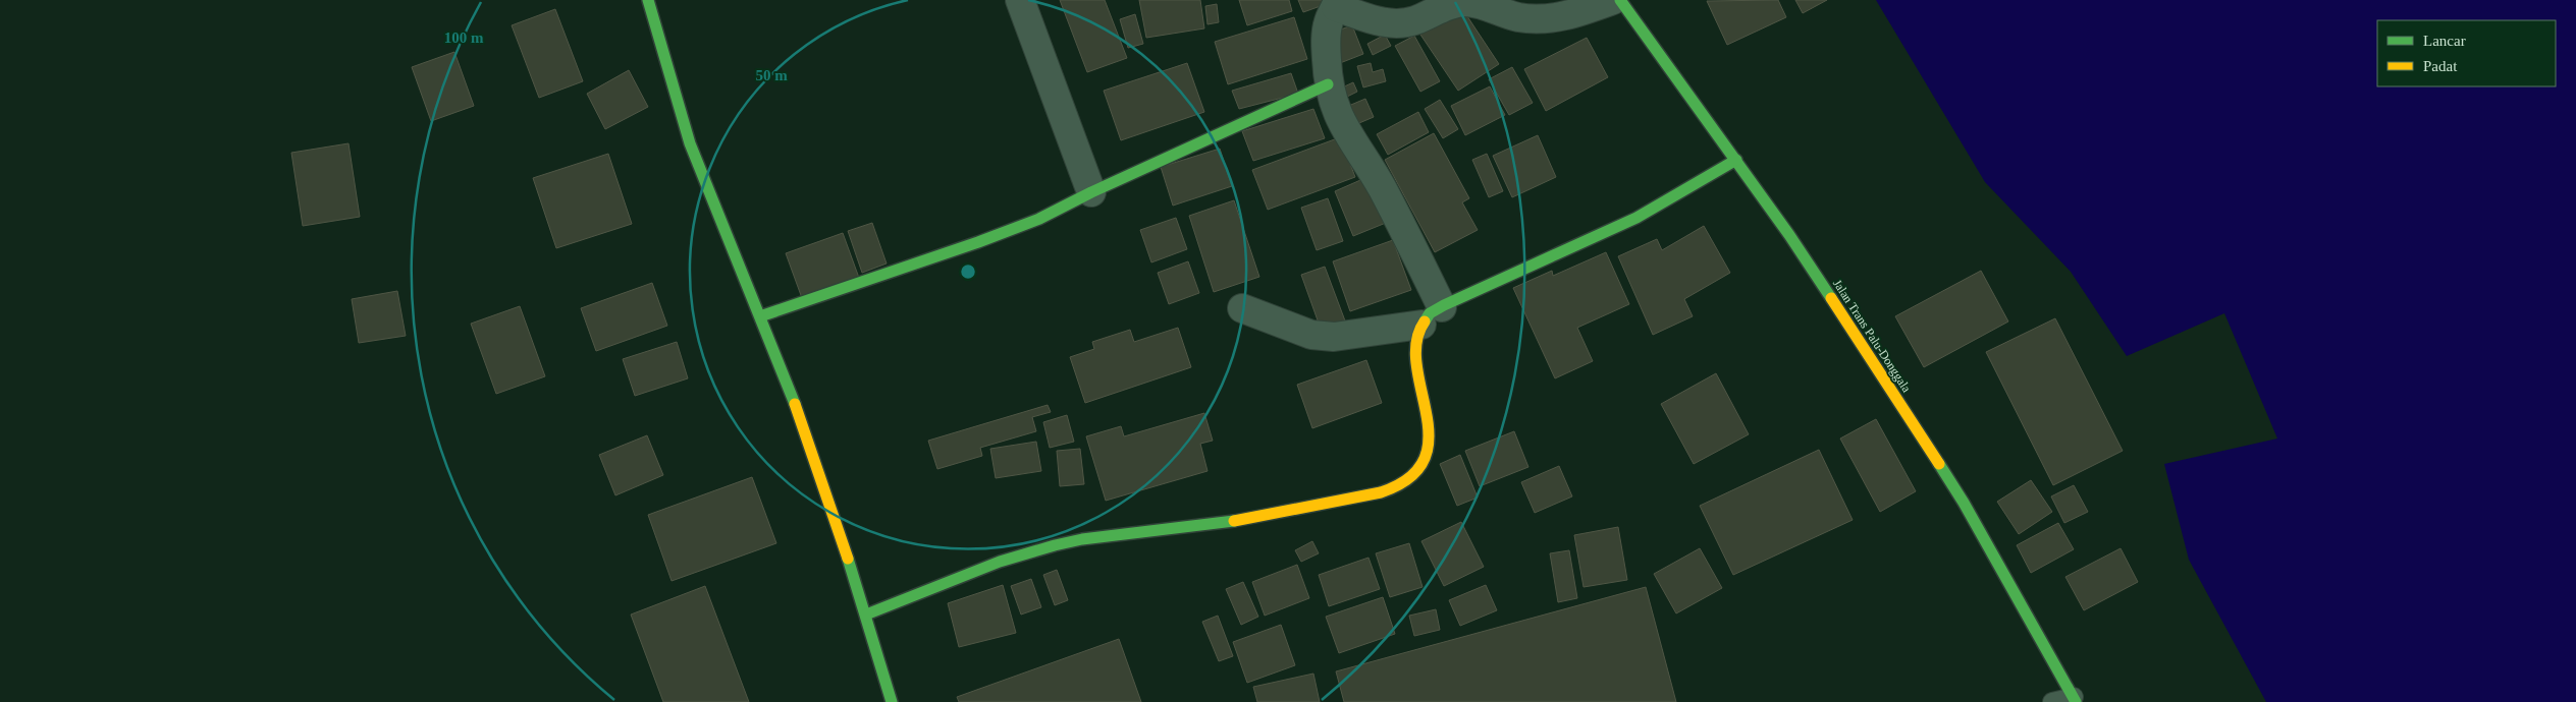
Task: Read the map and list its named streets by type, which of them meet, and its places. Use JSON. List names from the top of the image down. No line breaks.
{"streets":{"main road":["Jalan Trans Palu-Donggala"]},"legend":["Lancar","Padat"],"rings":["100 m","50 m"]}
